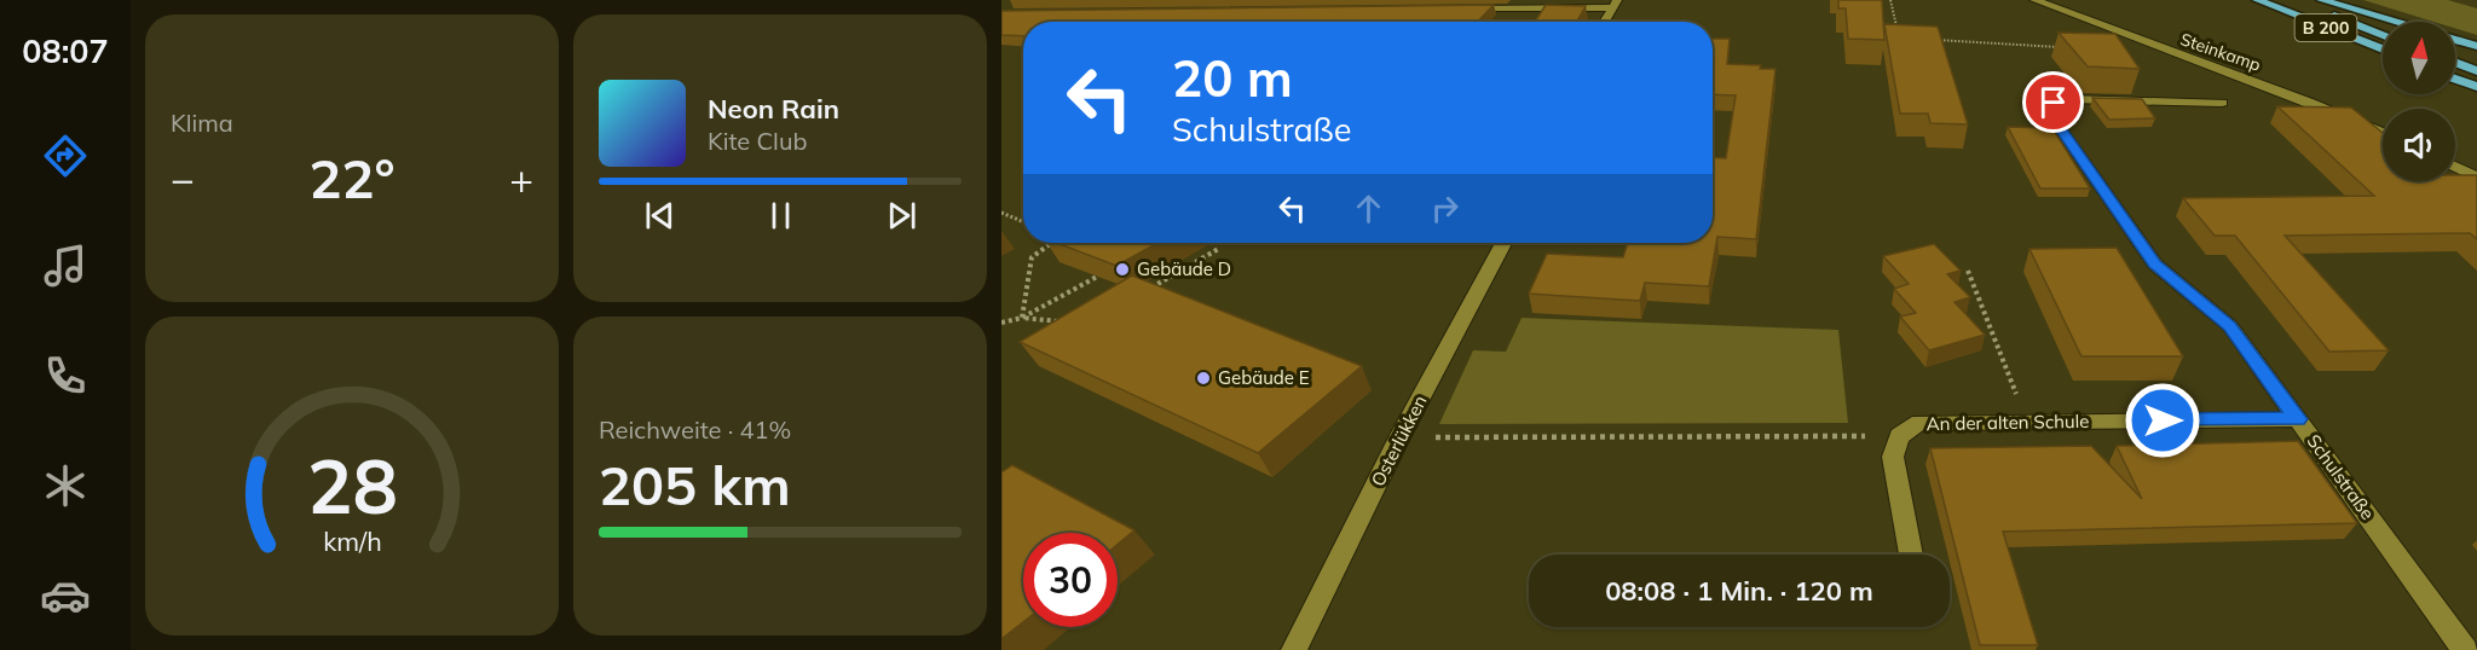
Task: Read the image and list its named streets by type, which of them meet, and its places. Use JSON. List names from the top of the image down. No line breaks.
{"streets":{"highway":["B 200"],"street":["Steinkamp","An der alten Schule","Osterlükken","Schulstraße"]},"crossings":[["An der alten Schule","Schulstraße"]],"places":["Gebäude D","Gebäude E"],"north":"top","page":{"tabs":"08:07","tile":["Klima",["Reichweite · 41%","205 km"]],"turn":["20 m","Schulstraße"],"song":["Neon Rain","Kite Club"],"heat":["−","22°","+"],"limit":"30","trip":"08:08 · 1 Min. · 120 m","gauge":["28","km/h"]}}
